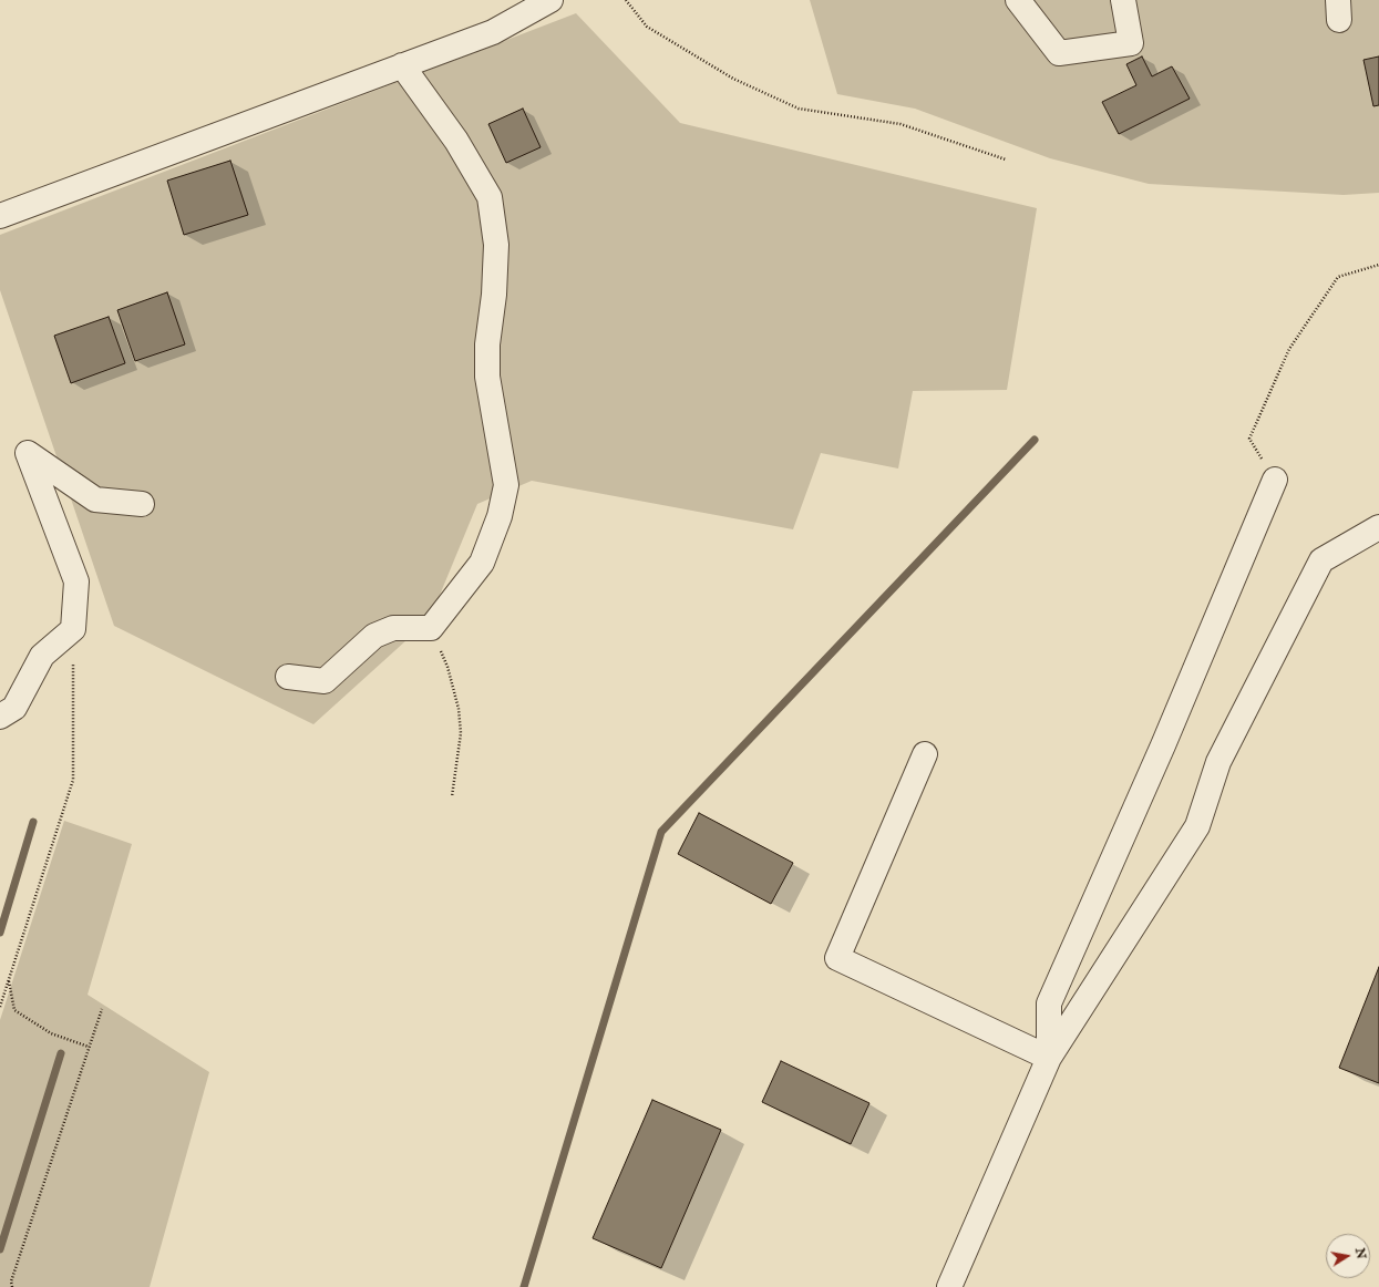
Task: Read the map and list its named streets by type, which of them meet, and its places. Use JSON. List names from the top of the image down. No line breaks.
{"north":"right"}
